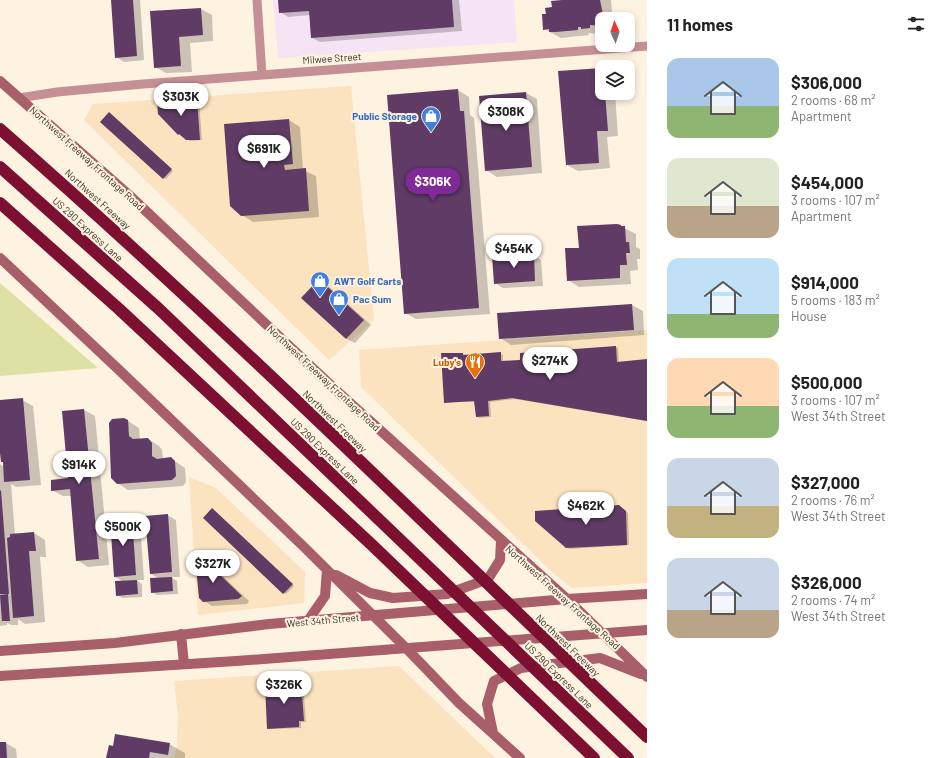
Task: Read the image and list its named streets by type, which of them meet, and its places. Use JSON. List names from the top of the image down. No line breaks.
{"streets":{"highway":["Northwest Freeway","US 290 Express Lane"],"main road":["Northwest Freeway Frontage Road","West 34th Street"],"street":["Milwee Street"]},"crossings":[["Milwee Street","Northwest Freeway Frontage Road"],["Northwest Freeway Frontage Road","West 34th Street"]],"places":{"shop":["Public Storage","AWT Golf Carts","Pac Sum"],"restaurant":["Luby's"]},"north":"top","page":{"heading":"11 homes","list":[{"name":"$306,000","note":"2 rooms · 68 m² · Apartment"},{"name":"$454,000","note":"3 rooms · 107 m² · Apartment"},{"name":"$914,000","note":"5 rooms · 183 m² · House"},{"name":"$500,000","note":"3 rooms · 107 m² · West 34th Street"},{"name":"$327,000","note":"2 rooms · 76 m² · West 34th Street"},{"name":"$326,000","note":"2 rooms · 74 m² · West 34th Street"}],"price":["$303K","$308K","$691K","$306K","$454K","$274K","$914K","$462K","$500K","$327K","$326K"]}}
